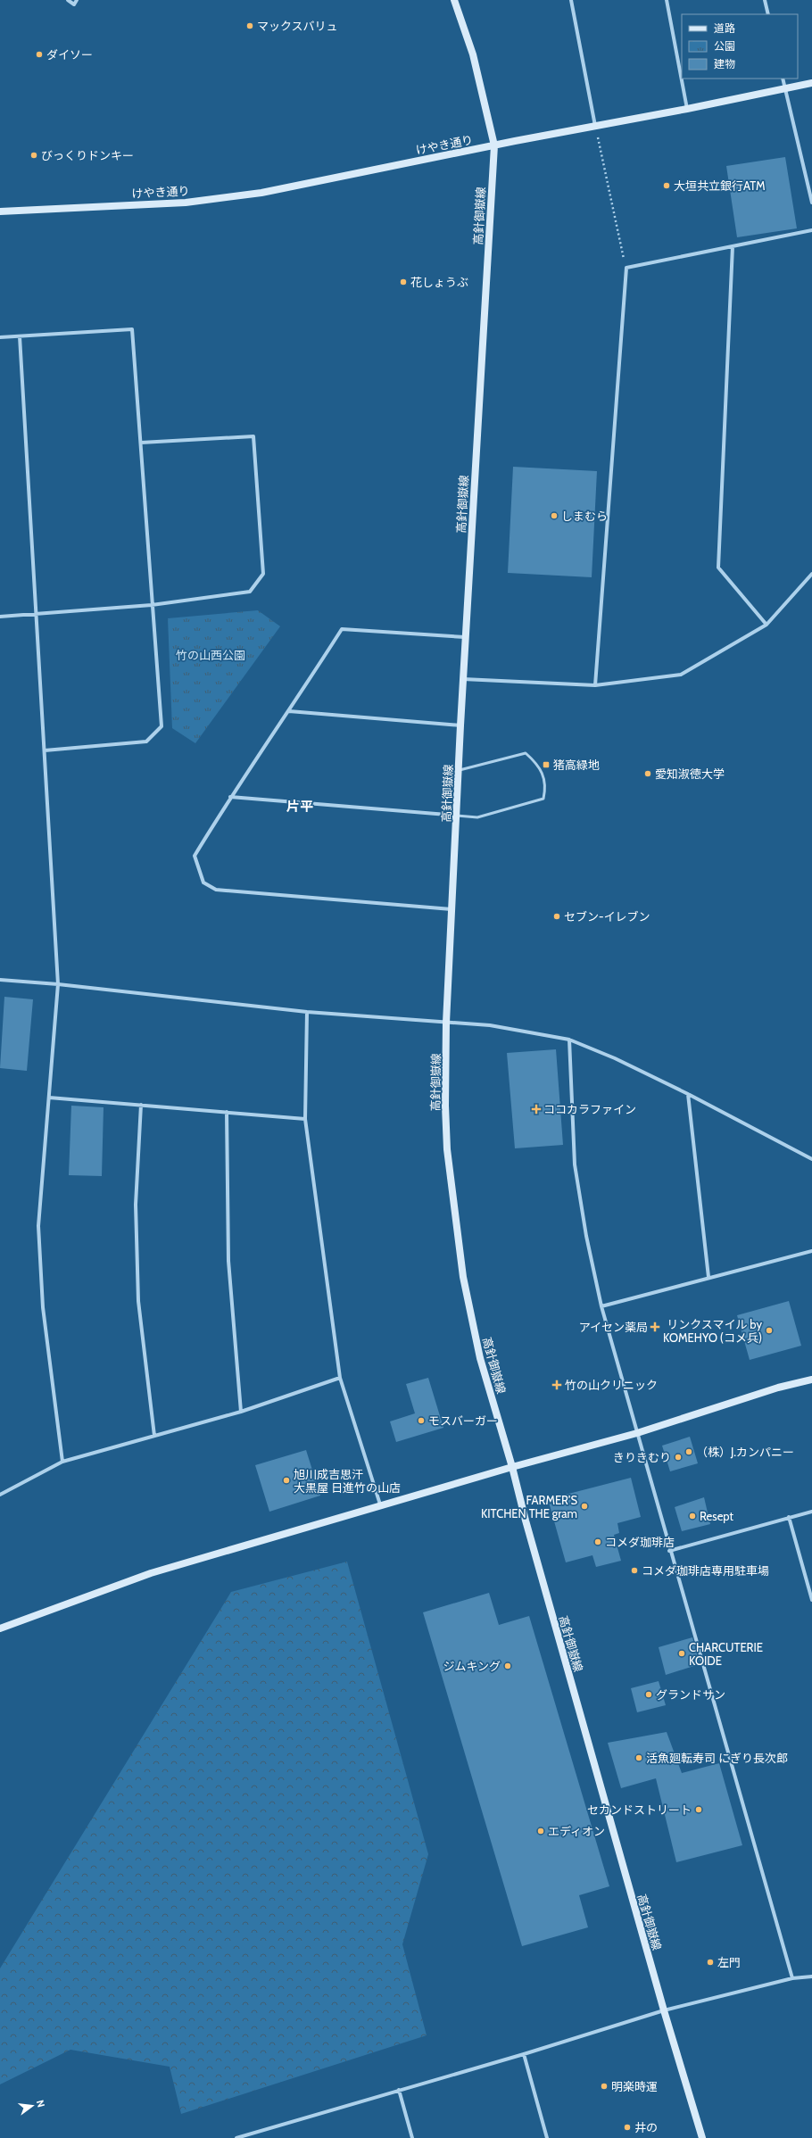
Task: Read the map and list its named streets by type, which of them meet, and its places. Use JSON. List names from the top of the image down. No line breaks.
{"streets":{"street":["けやき通り","高針御嶽線"]},"crossings":[["けやき通り","高針御嶽線"]],"districts":["片平"],"parks":["竹の山西公園"],"places":{"other":["マックスバリュ","ダイソー","びっくりドンキー","大垣共立銀行ATM","花しょうぶ","しまむら","愛知淑徳大学","セブン-イレブン","リンクスマイル by KOMEHYO (コメ兵)","モスバーガー","（株）J.カンパニー","きりきむり","旭川成吉思汗 大黒屋 日進竹の山店","FARMER’S KITCHEN THE gram","Resept","コメダ珈琲店","コメダ珈琲店専用駐車場","CHARCUTERIE KOIDE","ジムキング","グランドサン","活魚廻転寿司 にぎり長次郎","セカンドストリート","エディオン","左門","明楽時運","井の"],"transit":["猪高緑地"],"health":["ココカラファイン","アイセン薬局","竹の山クリニック"]},"legend":["道路","公園","建物"],"north":"right"}
